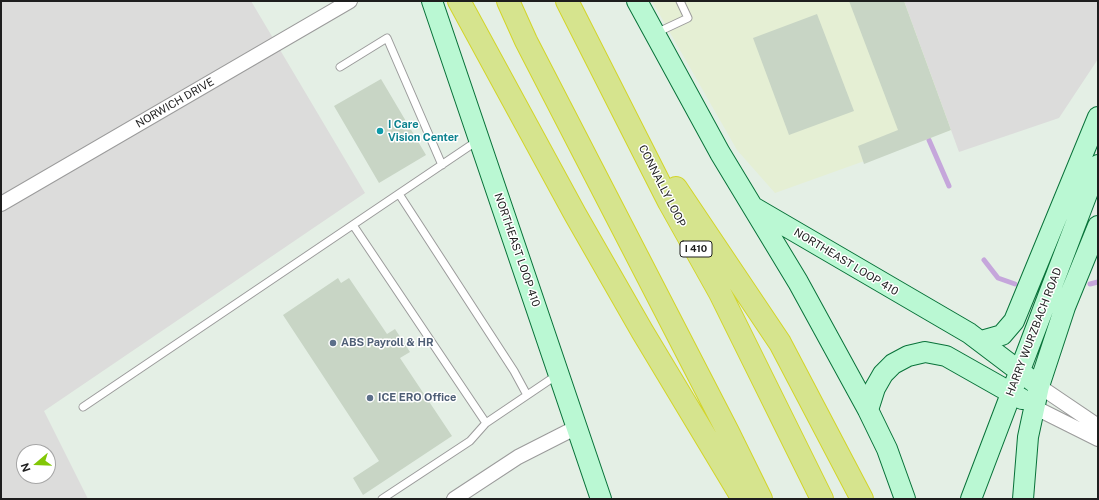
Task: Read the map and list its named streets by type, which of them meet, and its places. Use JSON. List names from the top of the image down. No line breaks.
{"streets":{"highway":["CONNALLY LOOP","I 410"],"main road":["NORTHEAST LOOP 410","HARRY WURZBACH ROAD"],"street":["NORWICH DRIVE"]},"crossings":[["NORTHEAST LOOP 410","HARRY WURZBACH ROAD"]],"places":["I Care Vision Center","ABS Payroll & HR","ICE ERO Office"],"north":"left"}
